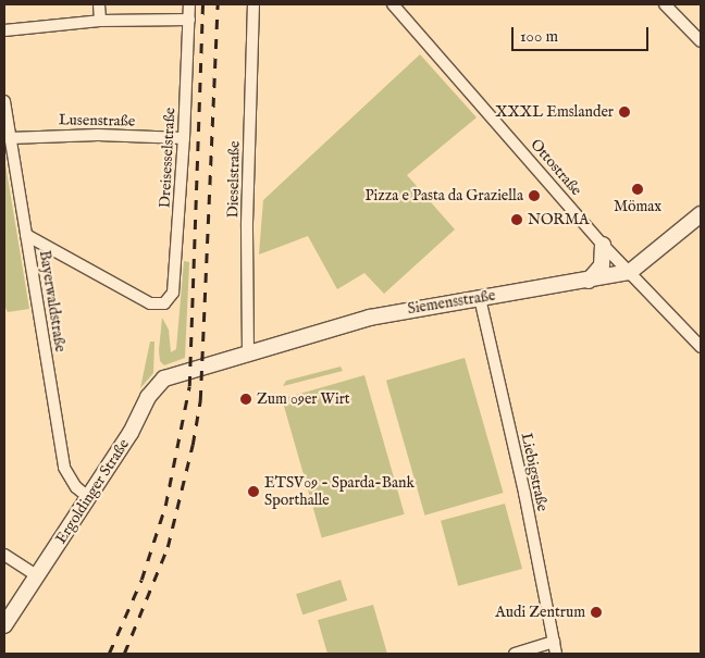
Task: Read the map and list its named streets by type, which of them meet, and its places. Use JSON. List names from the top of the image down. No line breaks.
{"streets":{"main road":["Siemensstraße","Ergoldinger Straße"],"street":["Lusenstraße","Dreisesselstraße","Ottostraße","Dieselstraße","Bayerwaldstraße","Liebigstraße"]},"crossings":[["Lusenstraße","Dreisesselstraße"],["Lusenstraße","Bayerwaldstraße"],["Dreisesselstraße","Bayerwaldstraße"],["Ottostraße","Siemensstraße"],["Dieselstraße","Siemensstraße"],["Bayerwaldstraße","Ergoldinger Straße"],["Siemensstraße","Liebigstraße"],["Siemensstraße","Ergoldinger Straße"]],"places":["XXXL Emslander","Mömax","Pizza e Pasta da Graziella","NORMA","Zum 09er Wirt","ETSV09 - Sparda-Bank Sporthalle","Audi Zentrum"],"scale_bar":"100 m"}
